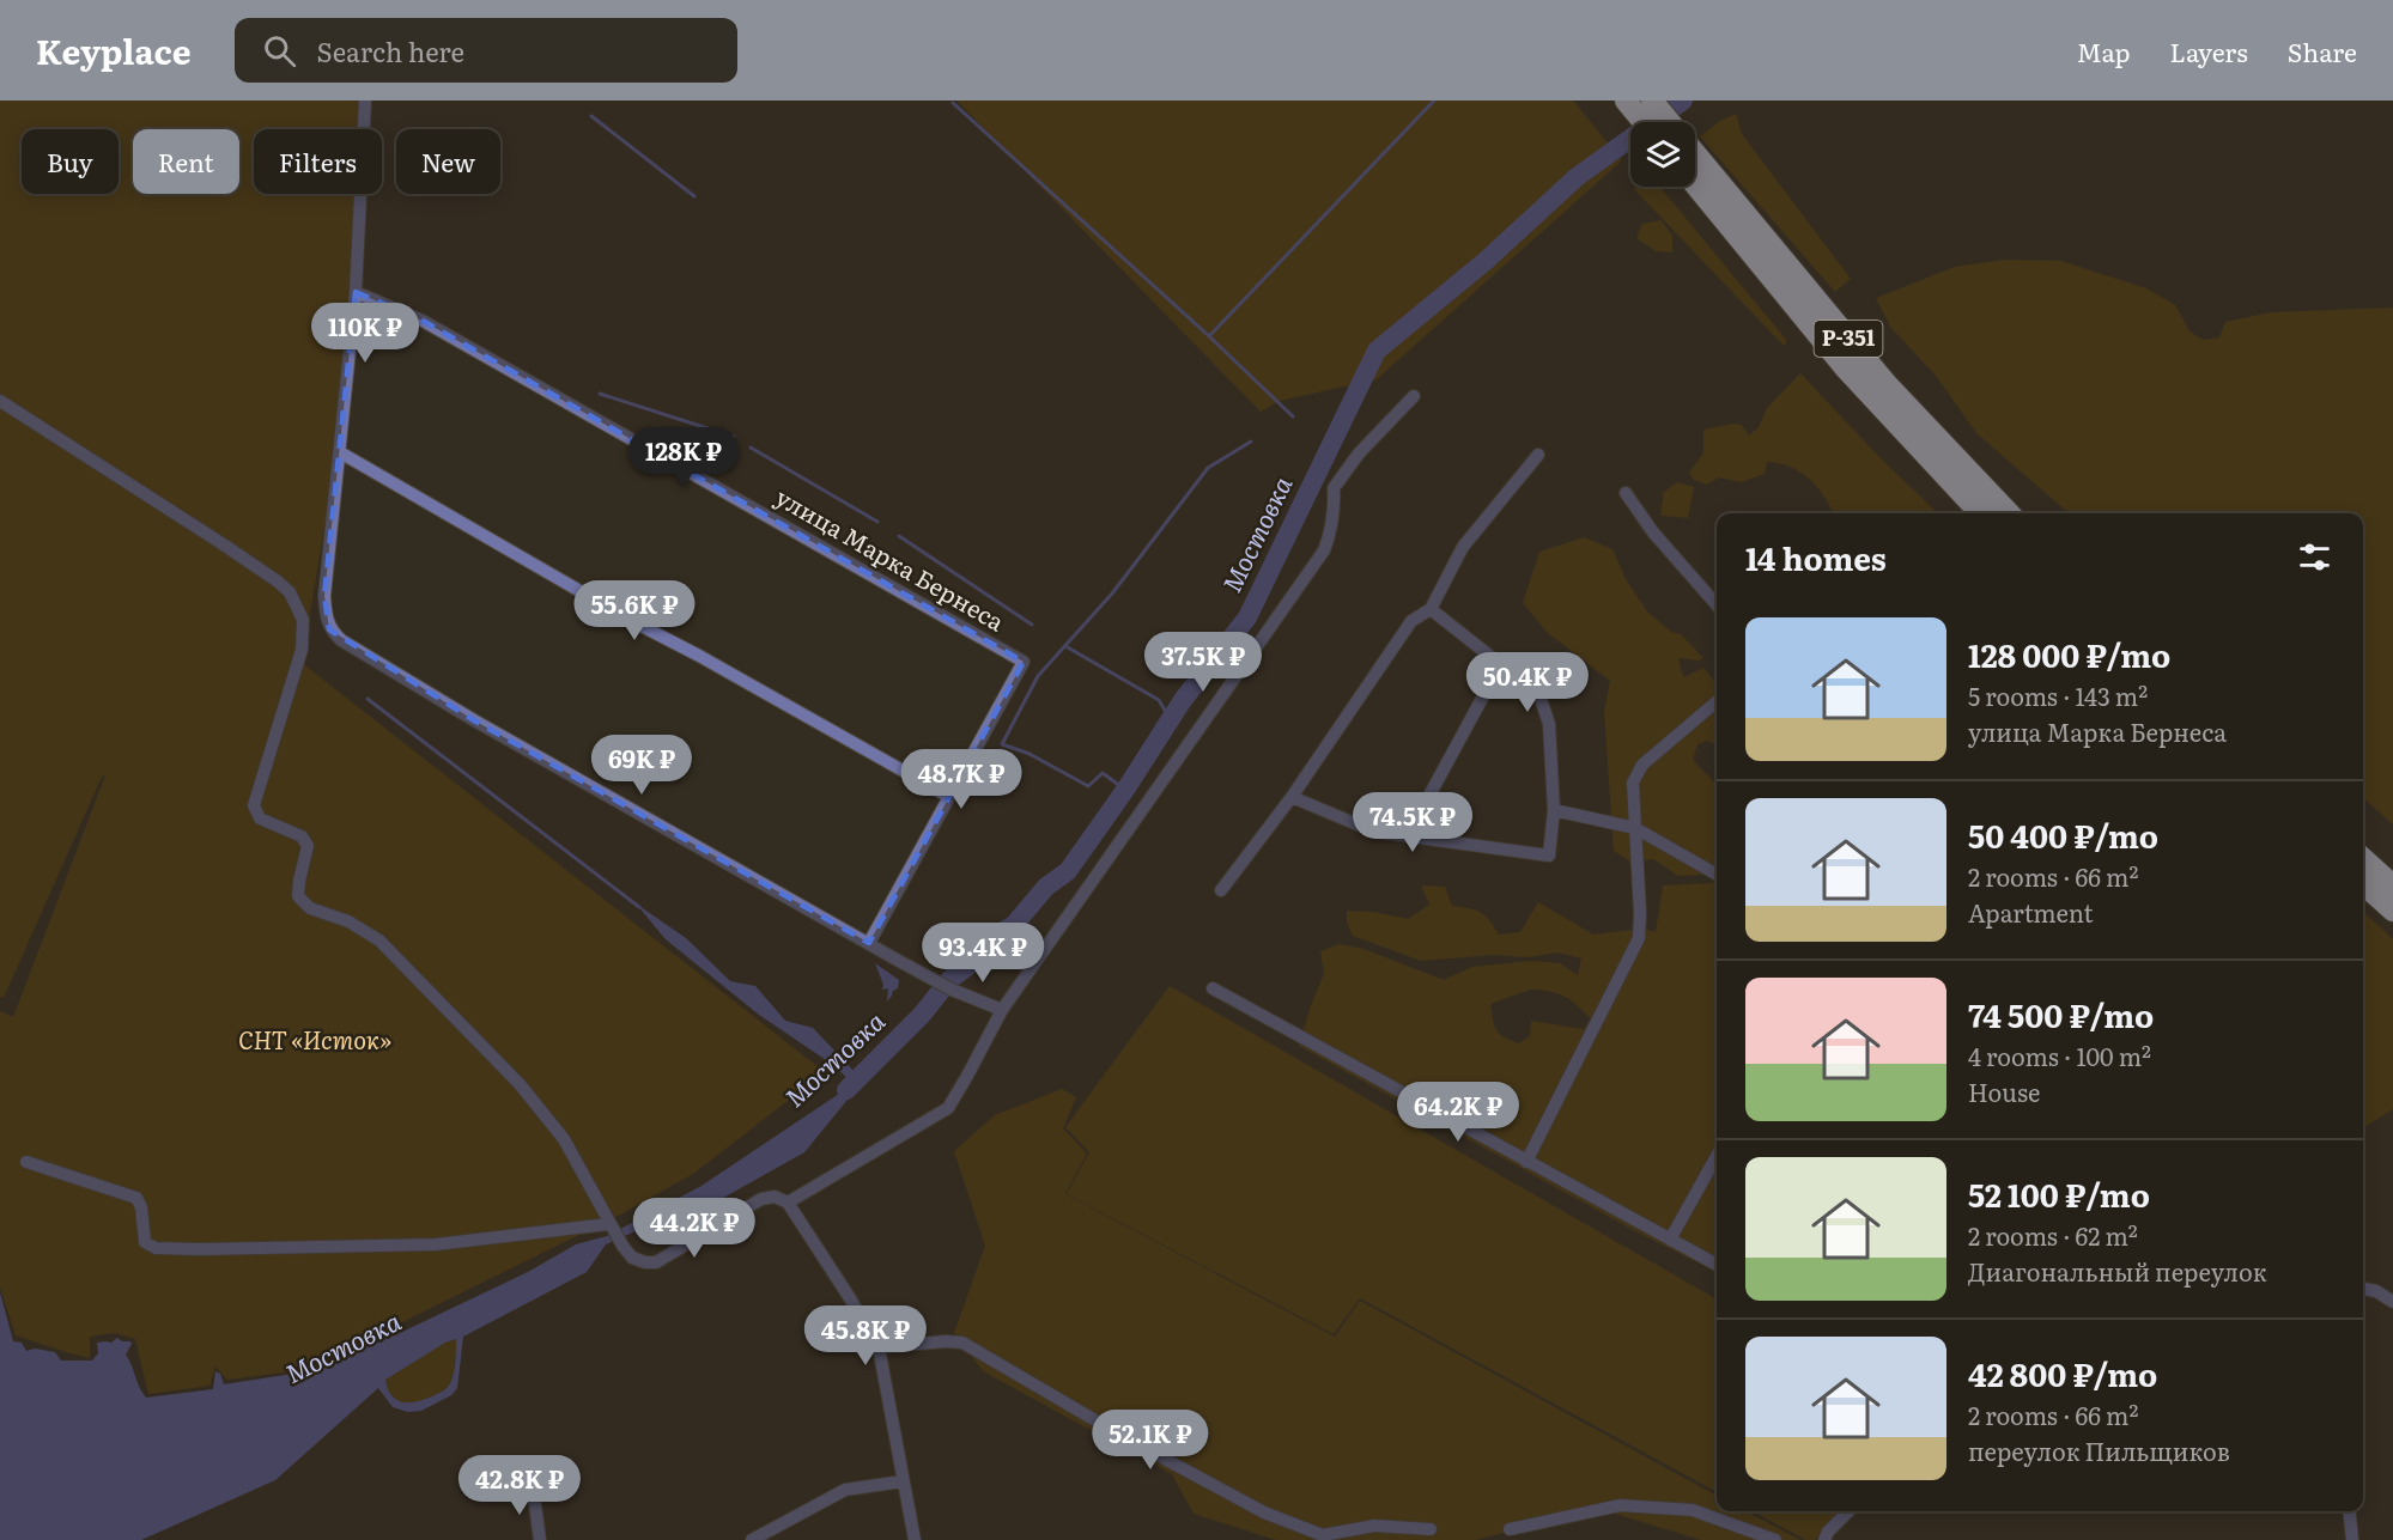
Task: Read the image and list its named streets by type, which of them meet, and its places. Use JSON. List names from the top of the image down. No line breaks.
{"streets":{"highway":["Р-351"],"street":["улица Марка Бернеса"]},"water":["Мостовка"],"parks":["СНТ «Исток»"],"page":{"header":"Keyplace","search":"Search here","nav":["Map","Layers","Share"],"chip":["Buy","Rent","Filters","New"],"price":["110K ₽","128K ₽","55.6K ₽","37.5K ₽","50.4K ₽","69K ₽","48.7K ₽","74.5K ₽","93.4K ₽","64.2K ₽","44.2K ₽","45.8K ₽","52.1K ₽","42.8K ₽"],"heading":"14 homes","list":[{"name":"128 000 ₽/mo","note":"5 rooms · 143 m² · улица Марка Бернеса"},{"name":"50 400 ₽/mo","note":"2 rooms · 66 m² · Apartment"},{"name":"74 500 ₽/mo","note":"4 rooms · 100 m² · House"},{"name":"52 100 ₽/mo","note":"2 rooms · 62 m² · Диагональный переулок"},{"name":"42 800 ₽/mo","note":"2 rooms · 66 m² · переулок Пильщиков"}]}}
